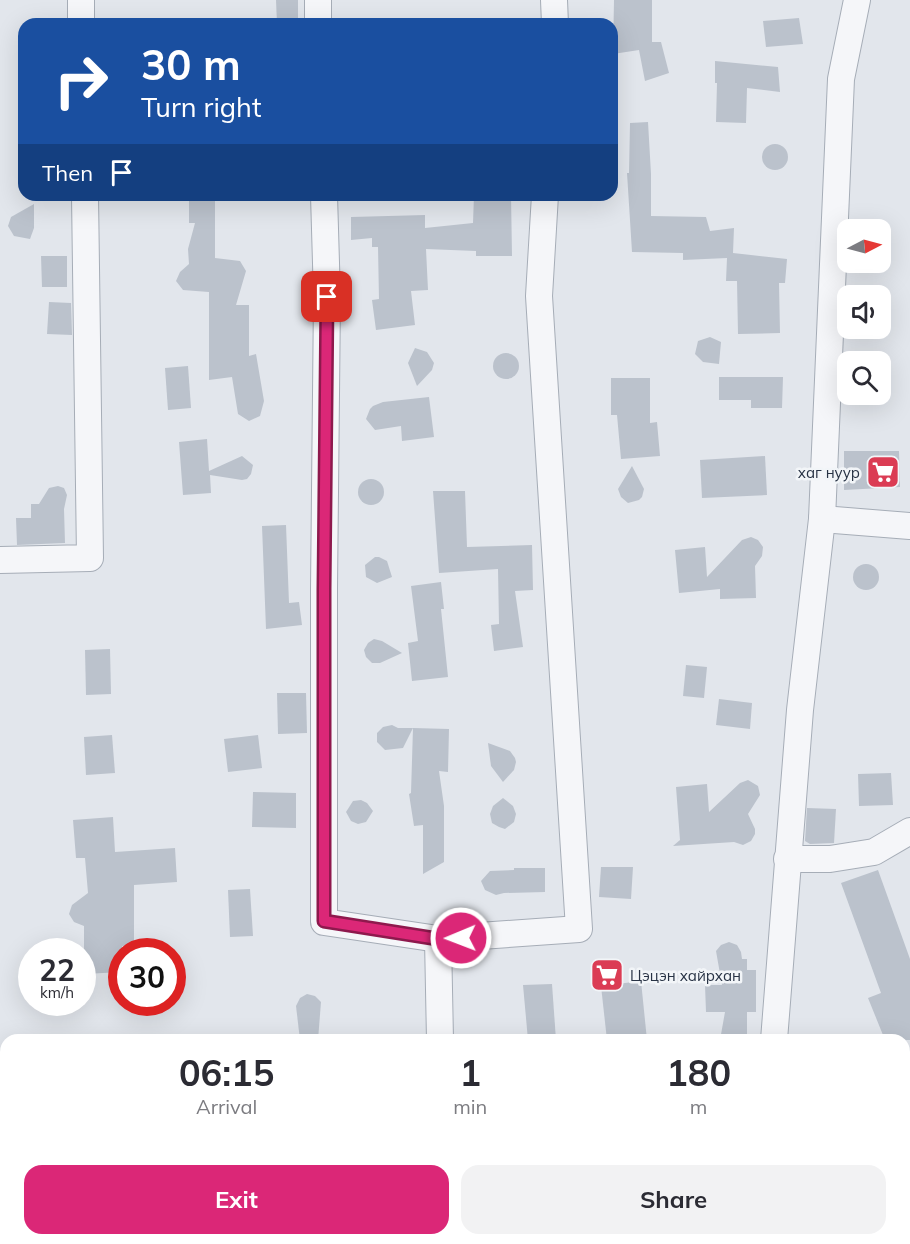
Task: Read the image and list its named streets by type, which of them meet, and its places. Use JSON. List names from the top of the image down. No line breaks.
{"places":{"supermarket":["хаг нуур","Цэцэн хайрхан"]},"north":"right","page":{"turn":["30 m","Turn right"],"then":"Then","speed":"22 km/h","limit":"30","eta":["06:15","Arrival","1","min","180","m"],"buttons":["Exit","Share"]}}
